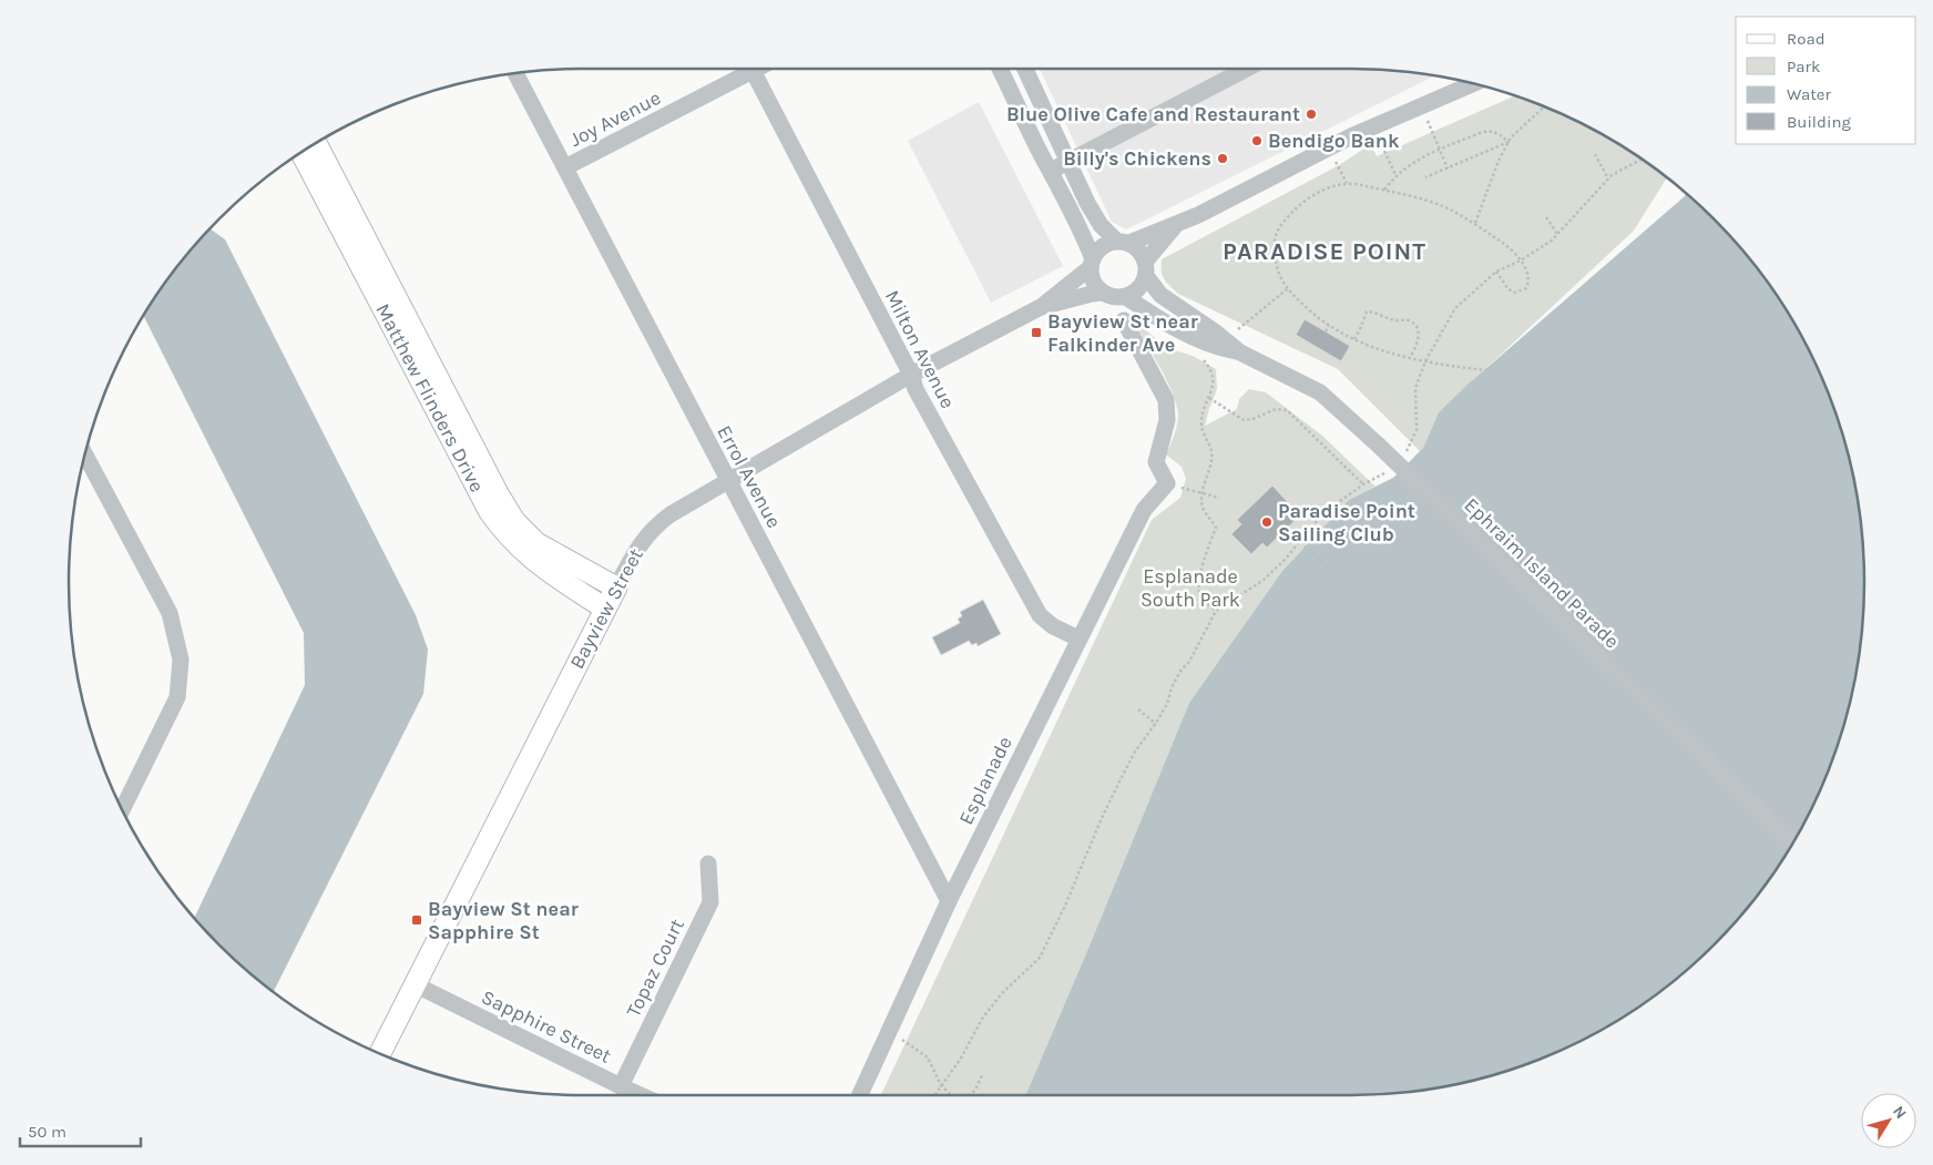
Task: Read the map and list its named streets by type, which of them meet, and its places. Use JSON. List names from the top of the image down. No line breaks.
{"streets":{"main road":["Matthew Flinders Drive","Bayview Street"],"street":["Joy Avenue","Milton Avenue","Errol Avenue","Ephraim Island Parade","Esplanade","Topaz Court","Sapphire Street"]},"crossings":[["Joy Avenue","Errol Avenue"],["Milton Avenue","Bayview Street"],["Milton Avenue","Esplanade"],["Matthew Flinders Drive","Bayview Street"],["Errol Avenue","Bayview Street"],["Errol Avenue","Esplanade"],["Ephraim Island Parade","Bayview Street"],["Bayview Street","Sapphire Street"],["Topaz Court","Sapphire Street"]],"districts":["PARADISE POINT"],"parks":["Esplanade South Park"],"places":{"other":["Blue Olive Cafe and Restaurant","Bendigo Bank","Billy's Chickens","Paradise Point Sailing Club"],"transit":["Bayview St near Falkinder Ave","Bayview St near Sapphire St"]},"legend":["Road","Park","Water","Building"],"scale_bar":"50 m","north":"top right"}
